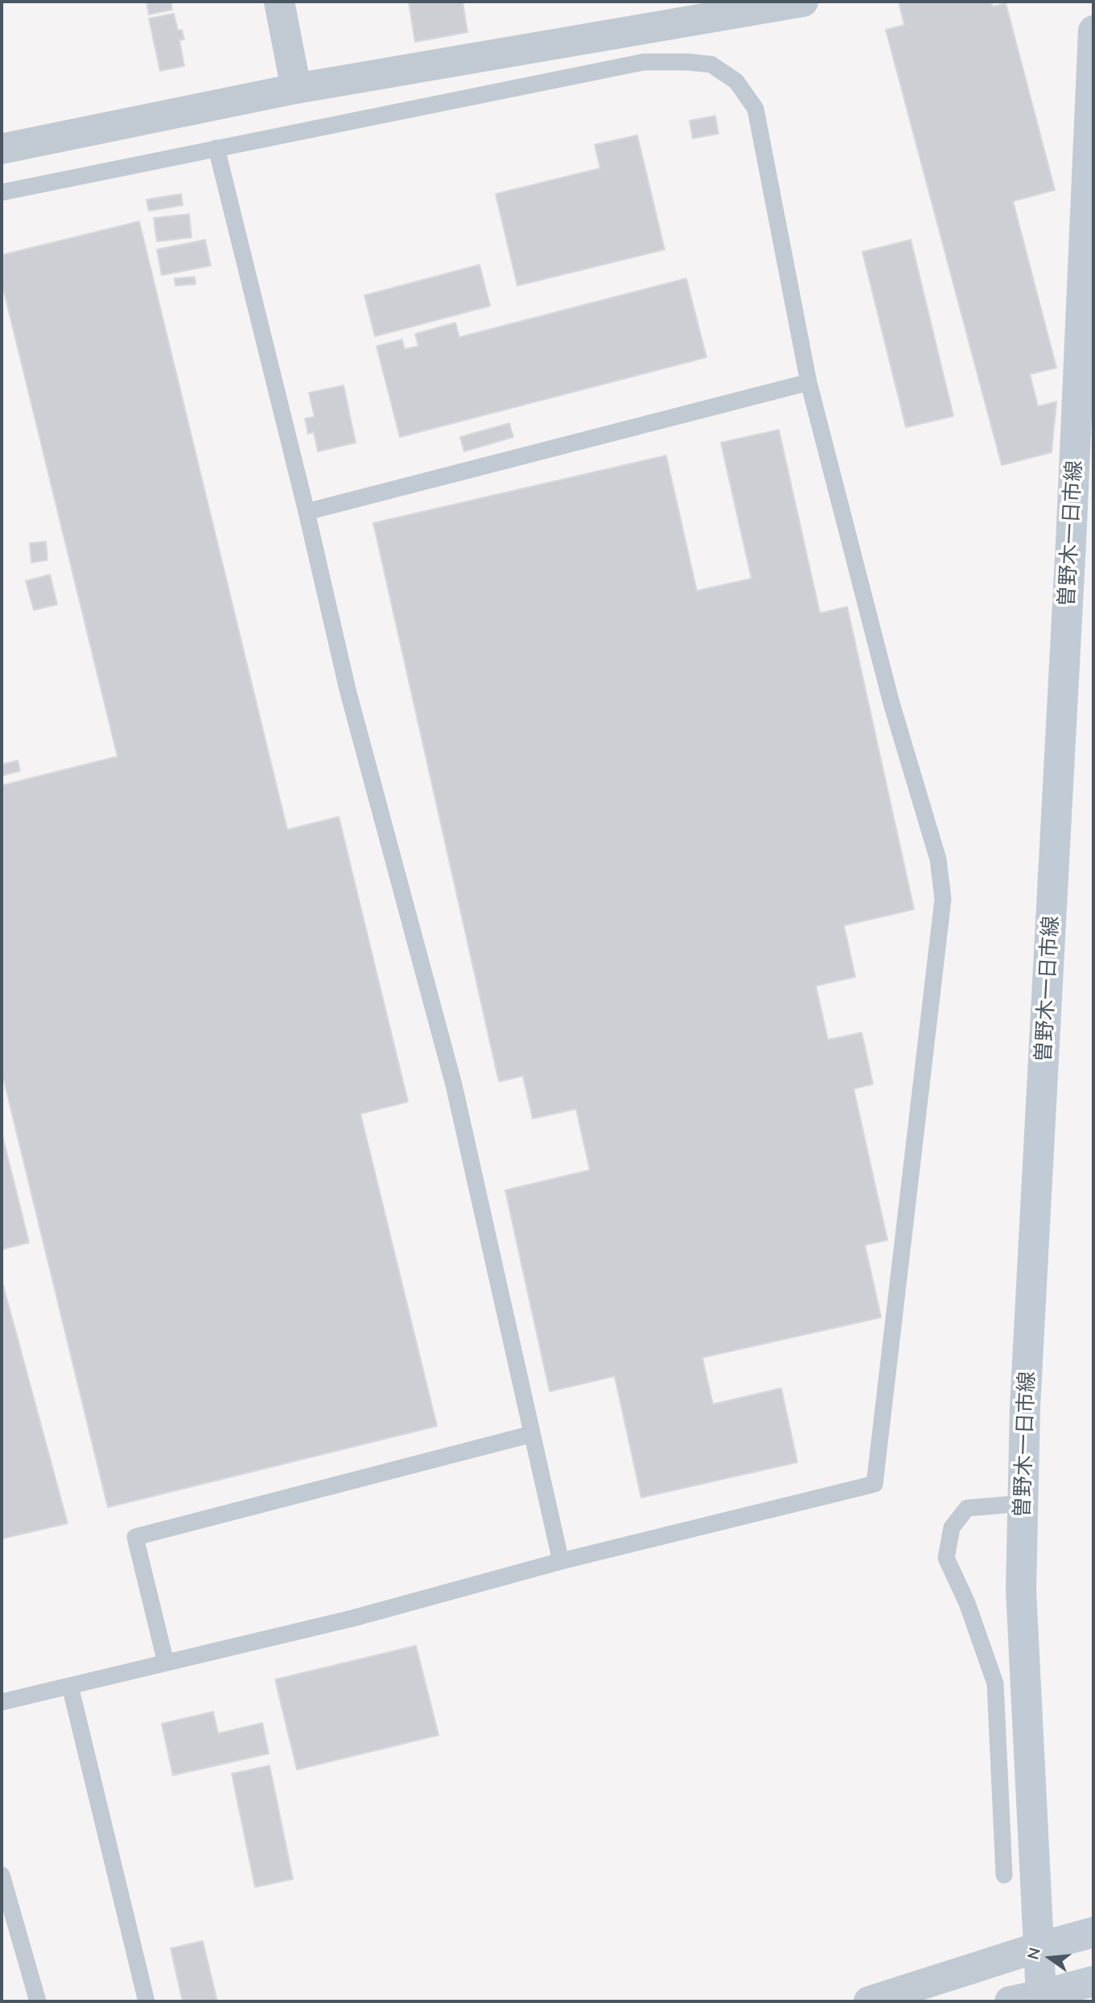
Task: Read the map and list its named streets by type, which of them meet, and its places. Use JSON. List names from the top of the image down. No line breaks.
{"streets":{"main road":["曽野木一日市線"]},"north":"left"}
